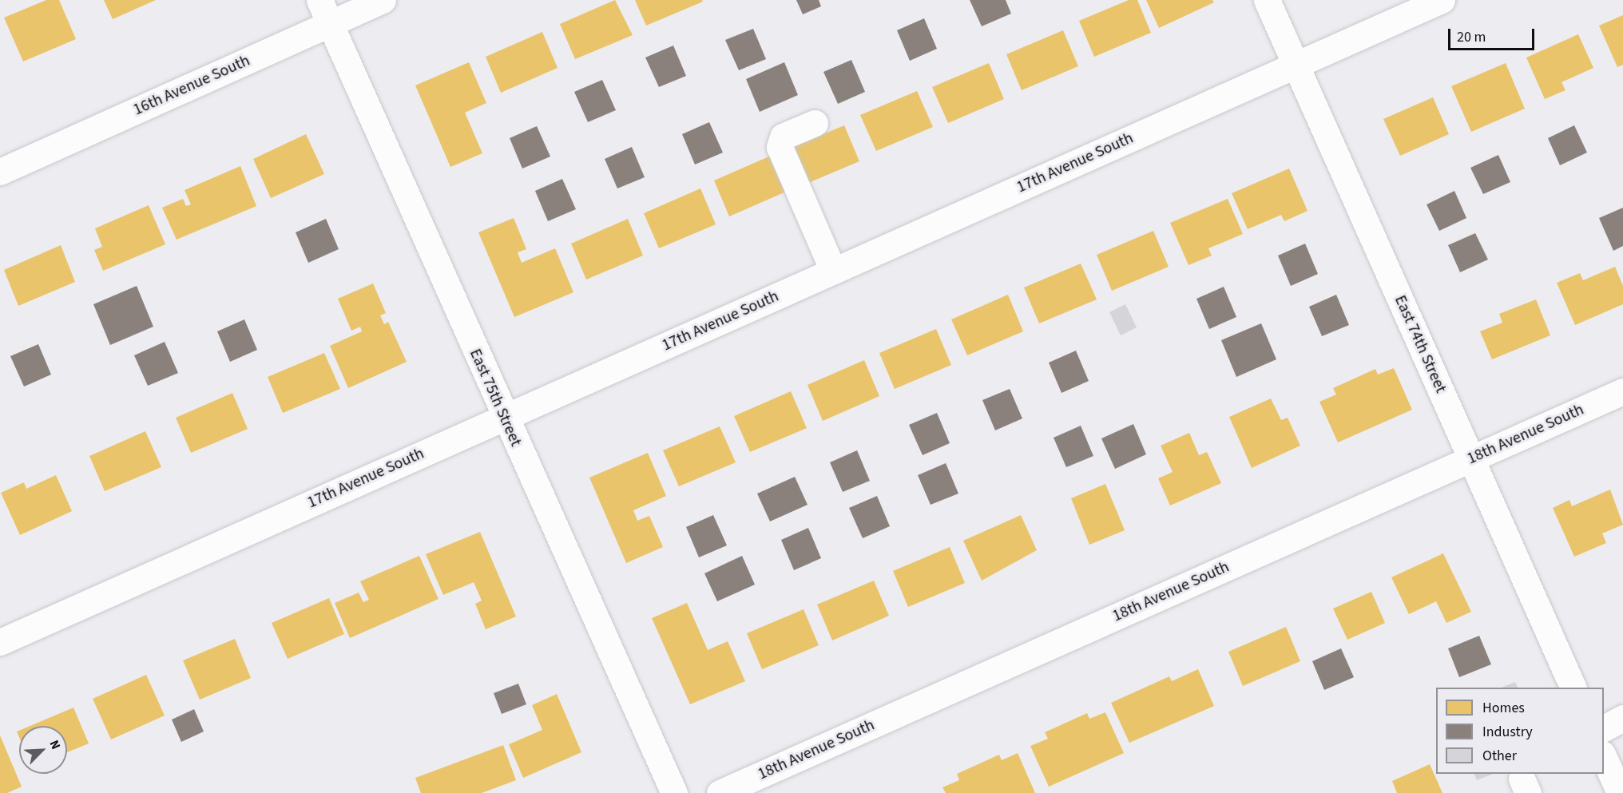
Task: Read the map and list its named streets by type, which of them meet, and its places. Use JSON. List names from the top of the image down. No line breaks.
{"streets":{"street":["16th Avenue South","17th Avenue South","East 74th Street","East 75th Street","18th Avenue South"]},"crossings":[["16th Avenue South","East 75th Street"],["17th Avenue South","East 74th Street"],["17th Avenue South","East 75th Street"],["East 74th Street","18th Avenue South"]],"legend":["Homes","Industry","Other"],"scale_bar":"20 m","north":"top right"}
